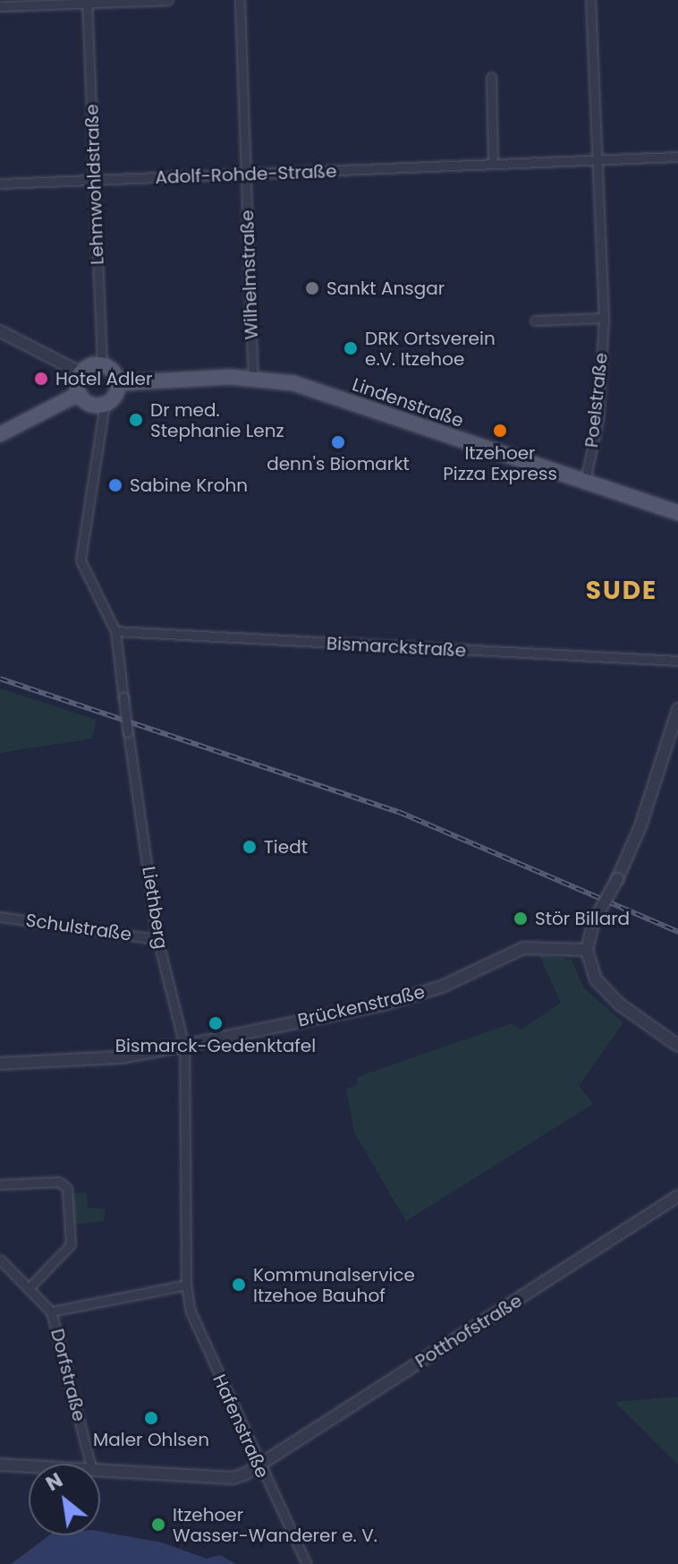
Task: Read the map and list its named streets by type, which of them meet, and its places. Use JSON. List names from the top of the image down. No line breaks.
{"streets":{"main road":["Lindenstraße"],"street":["Adolf-Rohde-Straße","Lehmwohldstraße","Wilhelmstraße","Poelstraße","Bismarckstraße","Liethberg","Schulstraße","Brückenstraße","Potthofstraße","Dorfstraße","Hafenstraße"]},"crossings":[["Adolf-Rohde-Straße","Lehmwohldstraße"],["Adolf-Rohde-Straße","Wilhelmstraße"],["Adolf-Rohde-Straße","Poelstraße"],["Lehmwohldstraße","Lindenstraße"],["Lehmwohldstraße","Liethberg"],["Wilhelmstraße","Lindenstraße"],["Poelstraße","Lindenstraße"],["Lindenstraße","Liethberg"],["Bismarckstraße","Liethberg"],["Liethberg","Schulstraße"],["Liethberg","Brückenstraße"],["Liethberg","Hafenstraße"],["Potthofstraße","Hafenstraße"]],"districts":["SUDE"],"places":["Sankt Ansgar","DRK Ortsverein e.V. Itzehoe","Hotel Adler","Dr med. Stephanie Lenz","Itzehoer Pizza Express","denn's Biomarkt","Sabine Krohn","Tiedt","Stör Billard","Bismarck-Gedenktafel","Kommunalservice Itzehoe Bauhof","Maler Ohlsen","Itzehoer Wasser-Wanderer e. V."],"north":"top left"}
